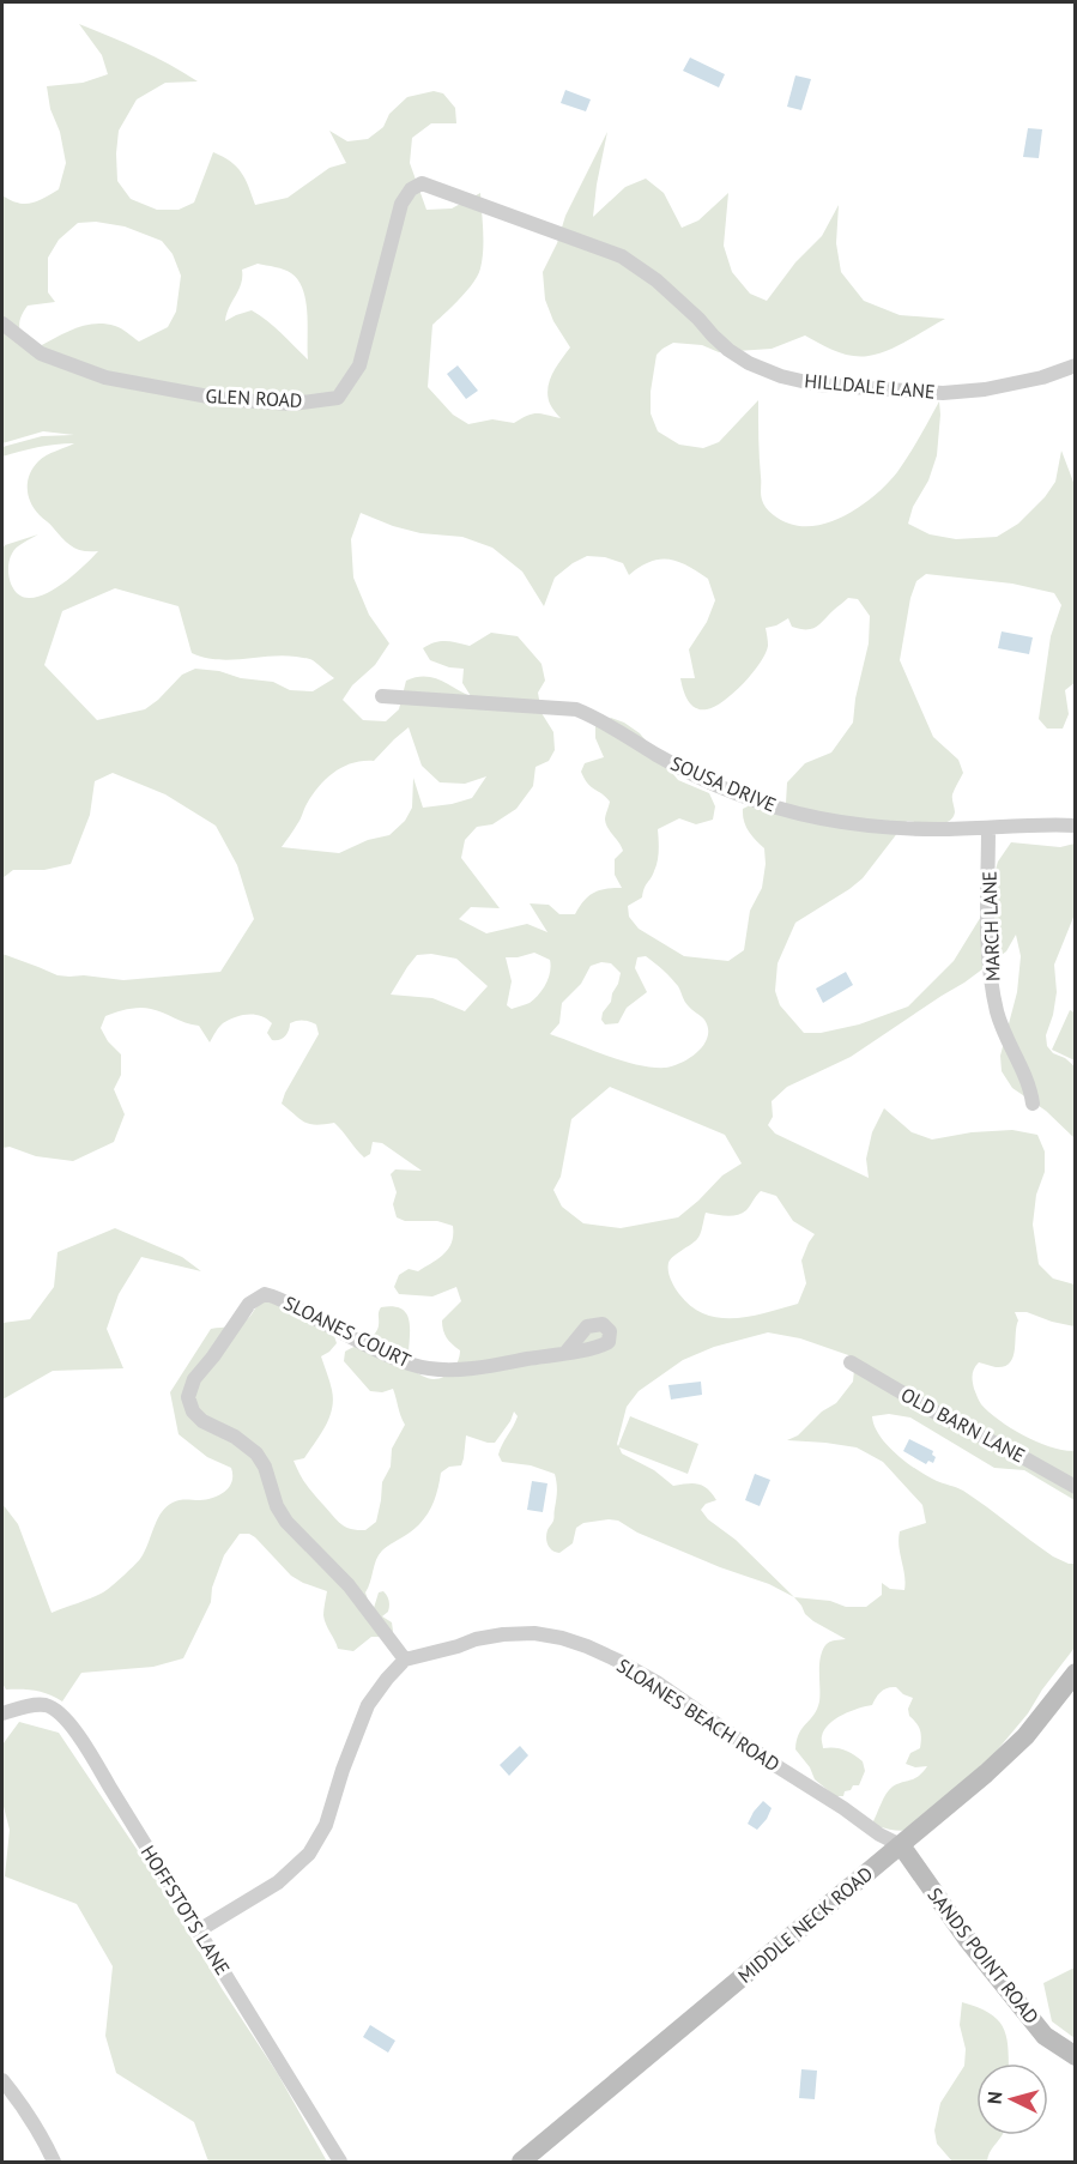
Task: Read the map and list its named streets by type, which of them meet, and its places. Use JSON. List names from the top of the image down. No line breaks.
{"streets":{"main road":["MIDDLE NECK ROAD","SANDS POINT ROAD"],"street":["HILLDALE LANE","GLEN ROAD","SOUSA DRIVE","MARCH LANE","SLOANES COURT","OLD BARN LANE","SLOANES BEACH ROAD","HOFFSTOTS LANE"]},"crossings":[["HILLDALE LANE","GLEN ROAD"],["SOUSA DRIVE","MARCH LANE"],["SLOANES COURT","SLOANES BEACH ROAD"],["SLOANES BEACH ROAD","MIDDLE NECK ROAD"],["SLOANES BEACH ROAD","SANDS POINT ROAD"],["MIDDLE NECK ROAD","SANDS POINT ROAD"]],"north":"left"}
